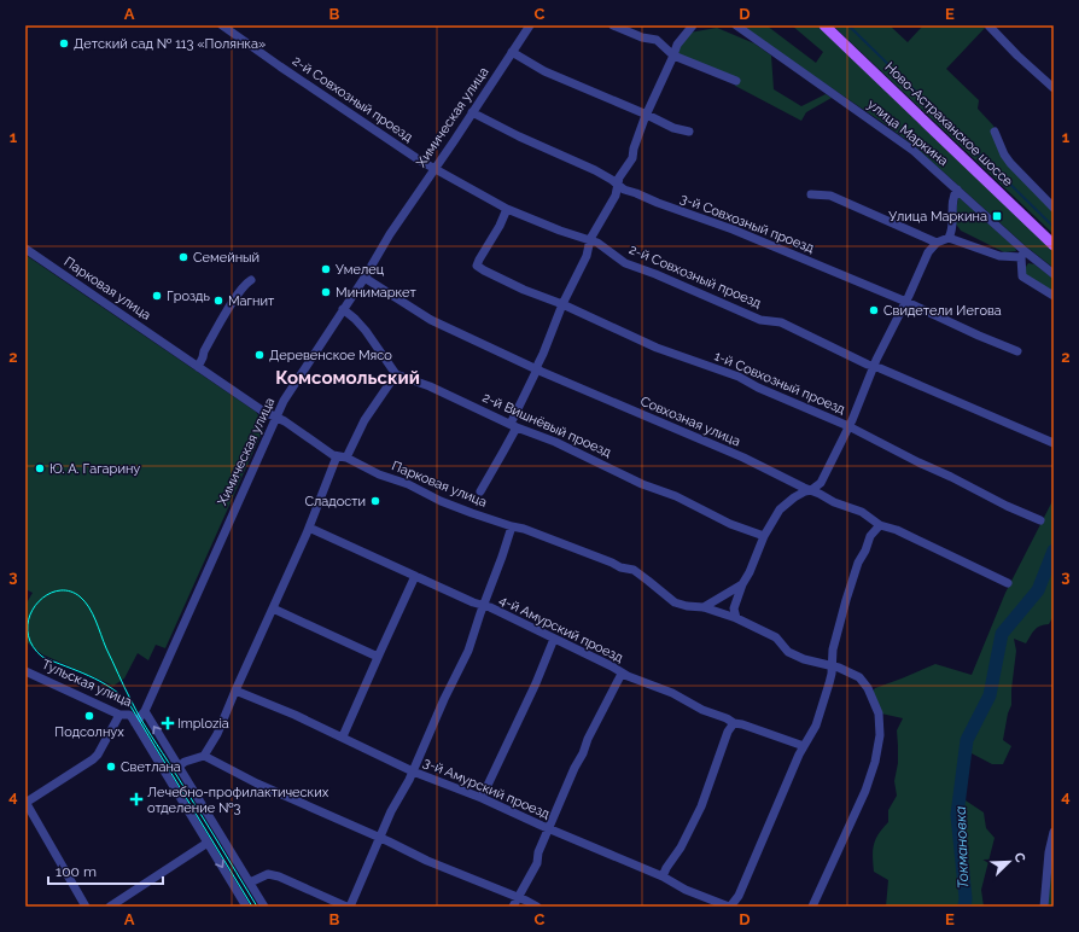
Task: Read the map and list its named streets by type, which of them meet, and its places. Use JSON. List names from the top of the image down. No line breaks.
{"streets":{"main road":["Ново-Астраханское шоссе"],"street":["2-й Совхозный проезд","Химическая улица","улица Маркина","3-й Совхозный проезд","Парковая улица","1-й Совхозный проезд","Совхозная улица","2-й Вишнёвый проезд","4-й Амурский проезд","Тульская улица","3-й Амурский проезд"]},"crossings":[["2-й Совхозный проезд","Химическая улица"],["2-й Совхозный проезд","1-й Совхозный проезд"],["Химическая улица","3-й Совхозный проезд"],["Химическая улица","Парковая улица"],["Химическая улица","Совхозная улица"],["Химическая улица","Тульская улица"]],"districts":["Комсомольский"],"water":["Токмановка"],"places":{"other":["Детский сад № 113 «Полянка»","Семейный","Умелец","Минимаркет","Гроздь","Магнит","Свидетели Иегова","Деревенское Мясо","Ю. А. Гагарину","Сладости","Подсолнух","Светлана"],"transit":["Улица Маркина"],"health":["Implozia","Лечебно-профилактических отделение №3"]},"scale_bar":"100 m","north":"top right","grid":{"columns":["A","B","C","D","E"],"rows":["1","2","3","4"]}}
